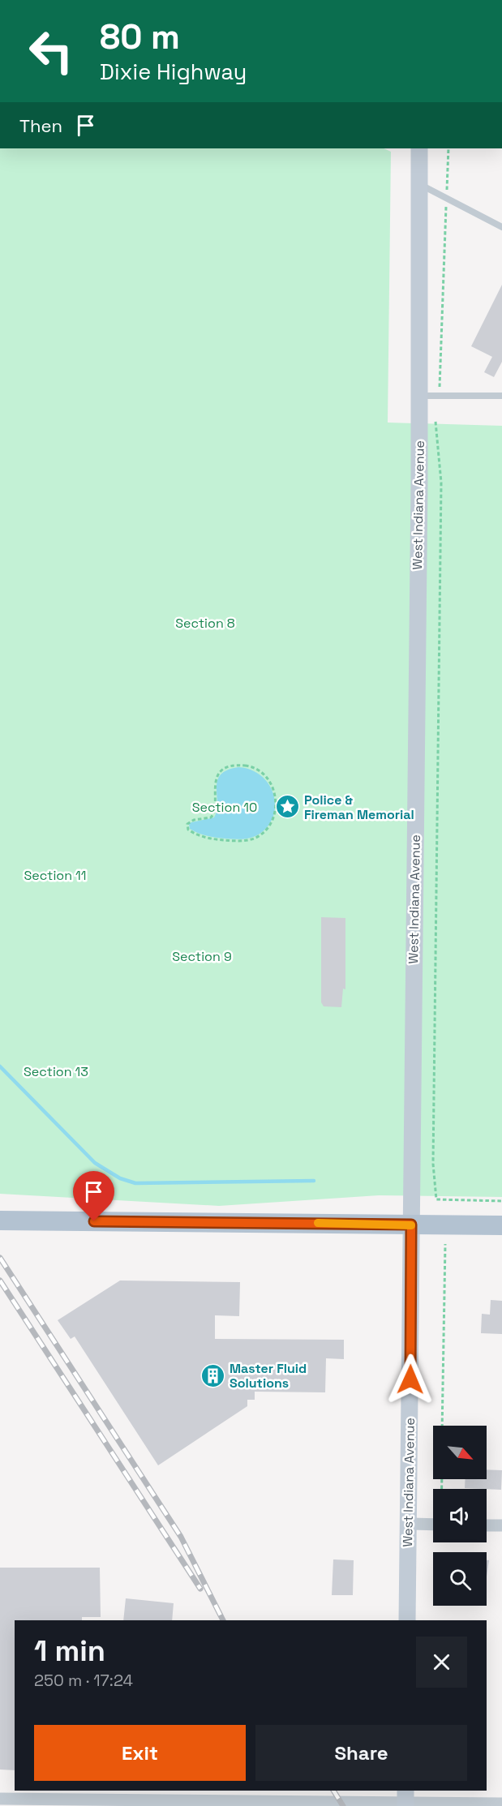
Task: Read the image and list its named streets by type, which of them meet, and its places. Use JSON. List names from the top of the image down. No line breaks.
{"streets":{"main road":["West Indiana Avenue"]},"parks":["Section 8","Section 10","Section 11","Section 9","Section 13"],"places":{"place":["Police & Fireman Memorial"],"building":["Master Fluid Solutions"]},"north":"bottom right","page":{"turn":["80 m","Dixie Highway"],"then":"Then","heading":["1 min","250 m · 17:24"],"buttons":["Exit","Share"]}}
